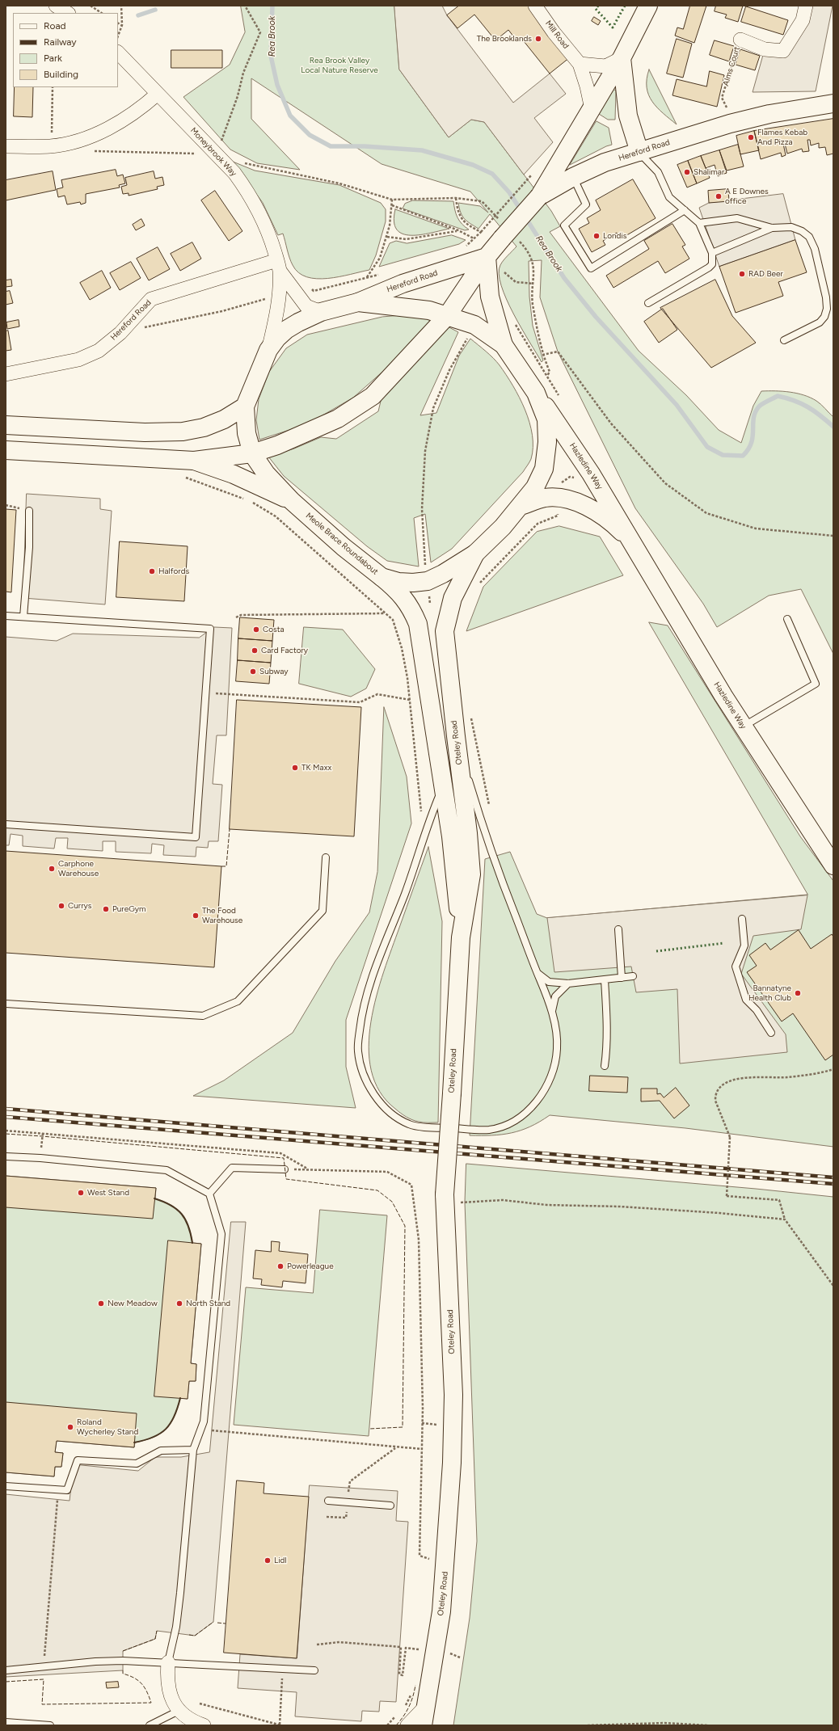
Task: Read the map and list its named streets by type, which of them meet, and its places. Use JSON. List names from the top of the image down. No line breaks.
{"streets":{"main road":["Hereford Road","Hazledine Way","Meole Brace Roundabout","Oteley Road"],"street":["Mill Road","Alms Court","Moneybrook Way"]},"crossings":[["Hereford Road","Moneybrook Way"],["Hereford Road","Meole Brace Roundabout"],["Moneybrook Way","Meole Brace Roundabout"],["Hazledine Way","Meole Brace Roundabout"],["Meole Brace Roundabout","Oteley Road"]],"water":["Rea Brook"],"parks":["Rea Brook Valley Local Nature Reserve"],"places":["The Brooklands","Flames Kebab And Pizza","Shalimar","A E Downes office","Londis","RAD Beer","Halfords","Costa","Card Factory","Subway","TK Maxx","Carphone Warehouse","Currys","PureGym","The Food Warehouse","Bannatyne Health Club","West Stand","Powerleague","New Meadow","North Stand","Roland Wycherley Stand","Lidl"],"legend":["Road","Railway","Park","Building"]}
